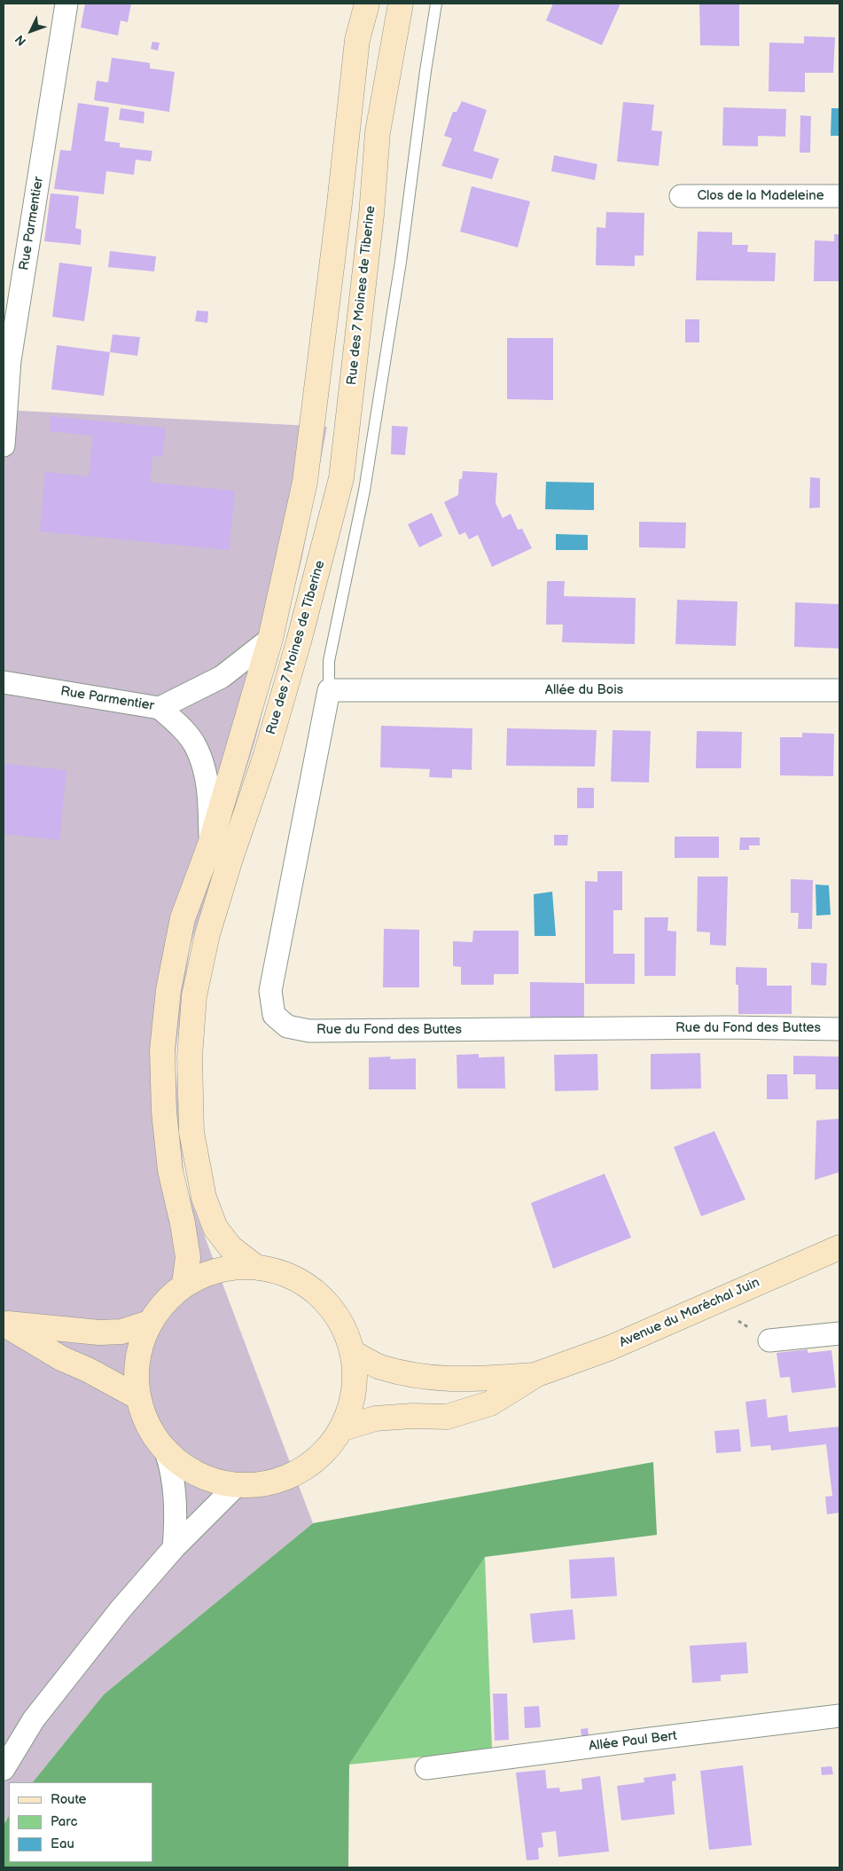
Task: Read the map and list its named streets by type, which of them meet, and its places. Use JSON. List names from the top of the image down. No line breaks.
{"streets":{"main road":["Rue des 7 Moines de Tiberine","Avenue du Maréchal Juin"],"street":["Clos de la Madeleine","Rue Parmentier","Allée du Bois","Rue du Fond des Buttes","Allée Paul Bert"]},"crossings":[["Rue Parmentier","Rue des 7 Moines de Tiberine"],["Allée du Bois","Rue du Fond des Buttes"]],"legend":["Route","Parc","Eau"],"north":"bottom left"}
